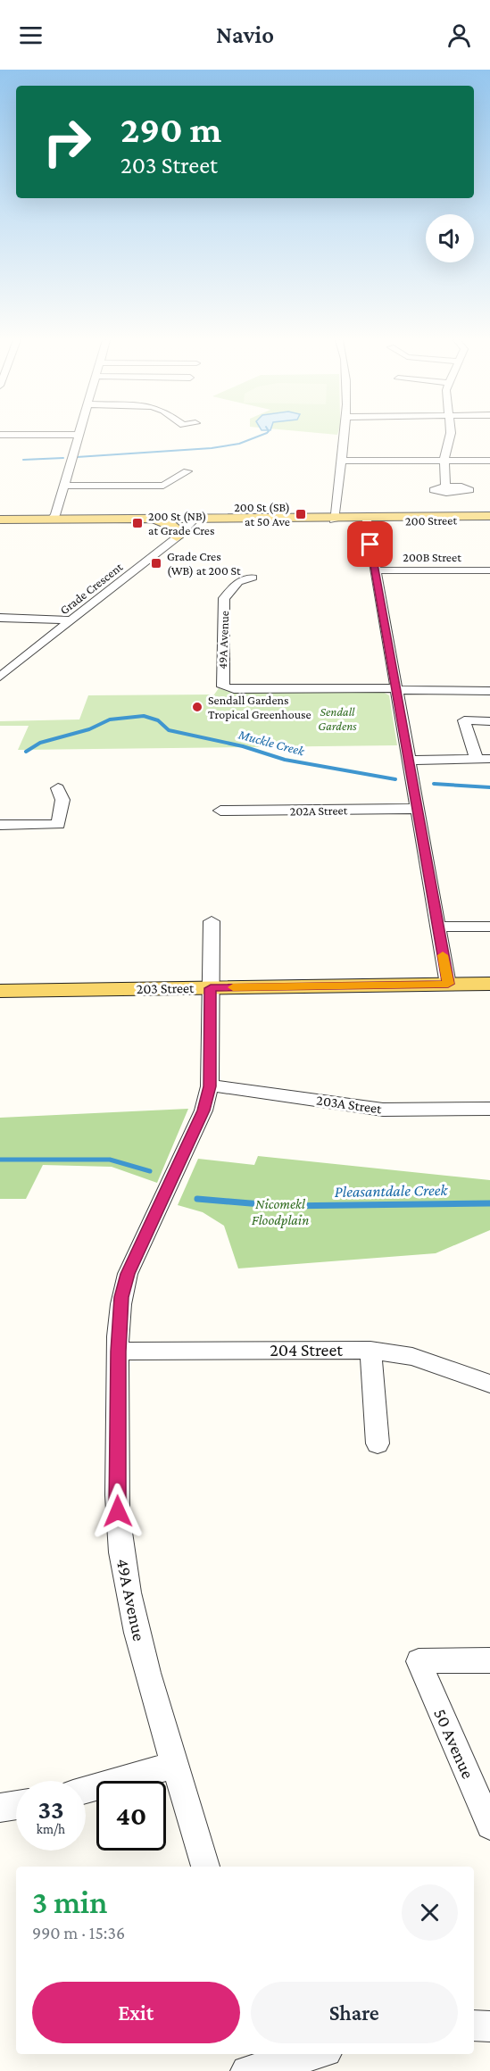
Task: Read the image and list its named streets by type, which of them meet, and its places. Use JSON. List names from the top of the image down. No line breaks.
{"streets":{"main road":["200 Street","203 Street"],"street":["200B Street","Grade Crescent","49A Avenue","202A Street","203A Street","204 Street","50 Avenue"]},"crossings":[["200 Street","Grade Crescent"],["49A Avenue","203 Street"],["49A Avenue","203A Street"],["49A Avenue","204 Street"]],"water":["Muckle Creek","Pleasantdale Creek"],"parks":["Sendall Gardens","Nicomekl Floodplain"],"places":{"transit":["200 St (SB) at 50 Ave","200 St (NB) at Grade Cres","Grade Cres (WB) at 200 St"],"other":["Sendall Gardens Tropical Greenhouse"]},"page":{"header":"Navio","turn":["290 m","203 Street"],"speed":"33 km/h","limit":"40","heading":["3 min","990 m · 15:36"],"buttons":["Exit","Share"]}}
